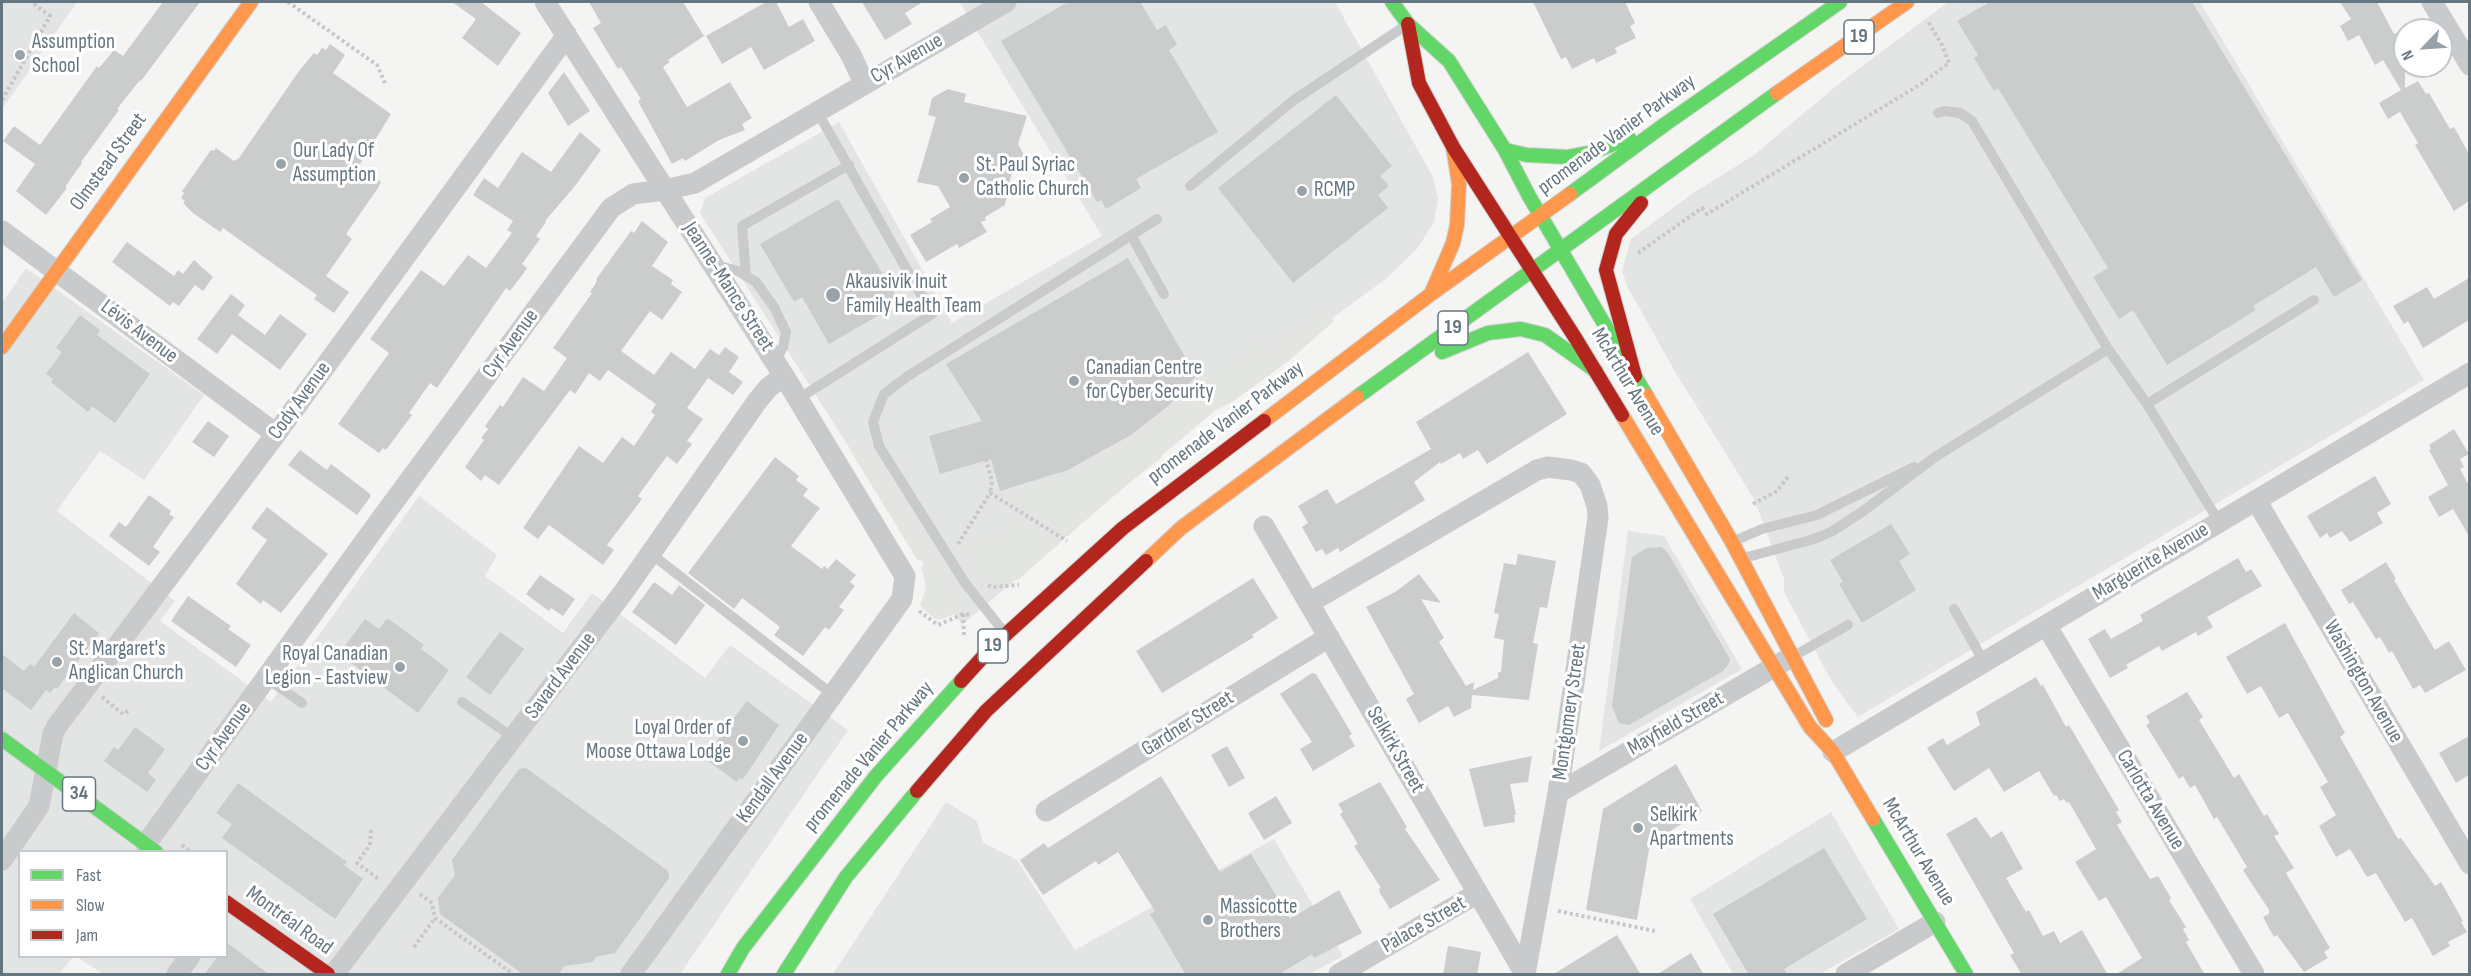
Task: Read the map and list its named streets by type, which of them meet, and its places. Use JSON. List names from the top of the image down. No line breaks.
{"streets":{"main road":["19","promenade Vanier Parkway","Olmstead Street","McArthur Avenue","34","Montréal Road"],"street":["Cyr Avenue","Jeanne-Mance Street","Lévis Avenue","Cody Avenue","Marguerite Avenue","Savard Avenue","Washington Avenue","Montgomery Street","Gardner Street","Mayfield Street","Selkirk Street","Kendall Avenue","Carlotta Avenue","Palace Street"]},"crossings":[["19","McArthur Avenue"],["Cyr Avenue","Jeanne-Mance Street"],["Cyr Avenue","34"],["promenade Vanier Parkway","McArthur Avenue"],["Olmstead Street","Lévis Avenue"],["Jeanne-Mance Street","Cody Avenue"],["Jeanne-Mance Street","Savard Avenue"],["Jeanne-Mance Street","Kendall Avenue"],["Lévis Avenue","Cody Avenue"],["McArthur Avenue","Marguerite Avenue"],["McArthur Avenue","Mayfield Street"],["Cody Avenue","34"],["Marguerite Avenue","Washington Avenue"],["Marguerite Avenue","Carlotta Avenue"],["Montgomery Street","Mayfield Street"],["Montgomery Street","Selkirk Street"],["Gardner Street","Selkirk Street"],["Selkirk Street","Palace Street"]],"places":["Assumption School","Our Lady Of Assumption","St. Paul Syriac Catholic Church","RCMP","Akausivik Inuit Family Health Team","Canadian Centre for Cyber Security","St. Margaret's Anglican Church","Royal Canadian Legion - Eastview","Loyal Order of Moose Ottawa Lodge","Selkirk Apartments","Massicotte Brothers"],"legend":["Fast","Slow","Jam"],"north":"bottom left"}
